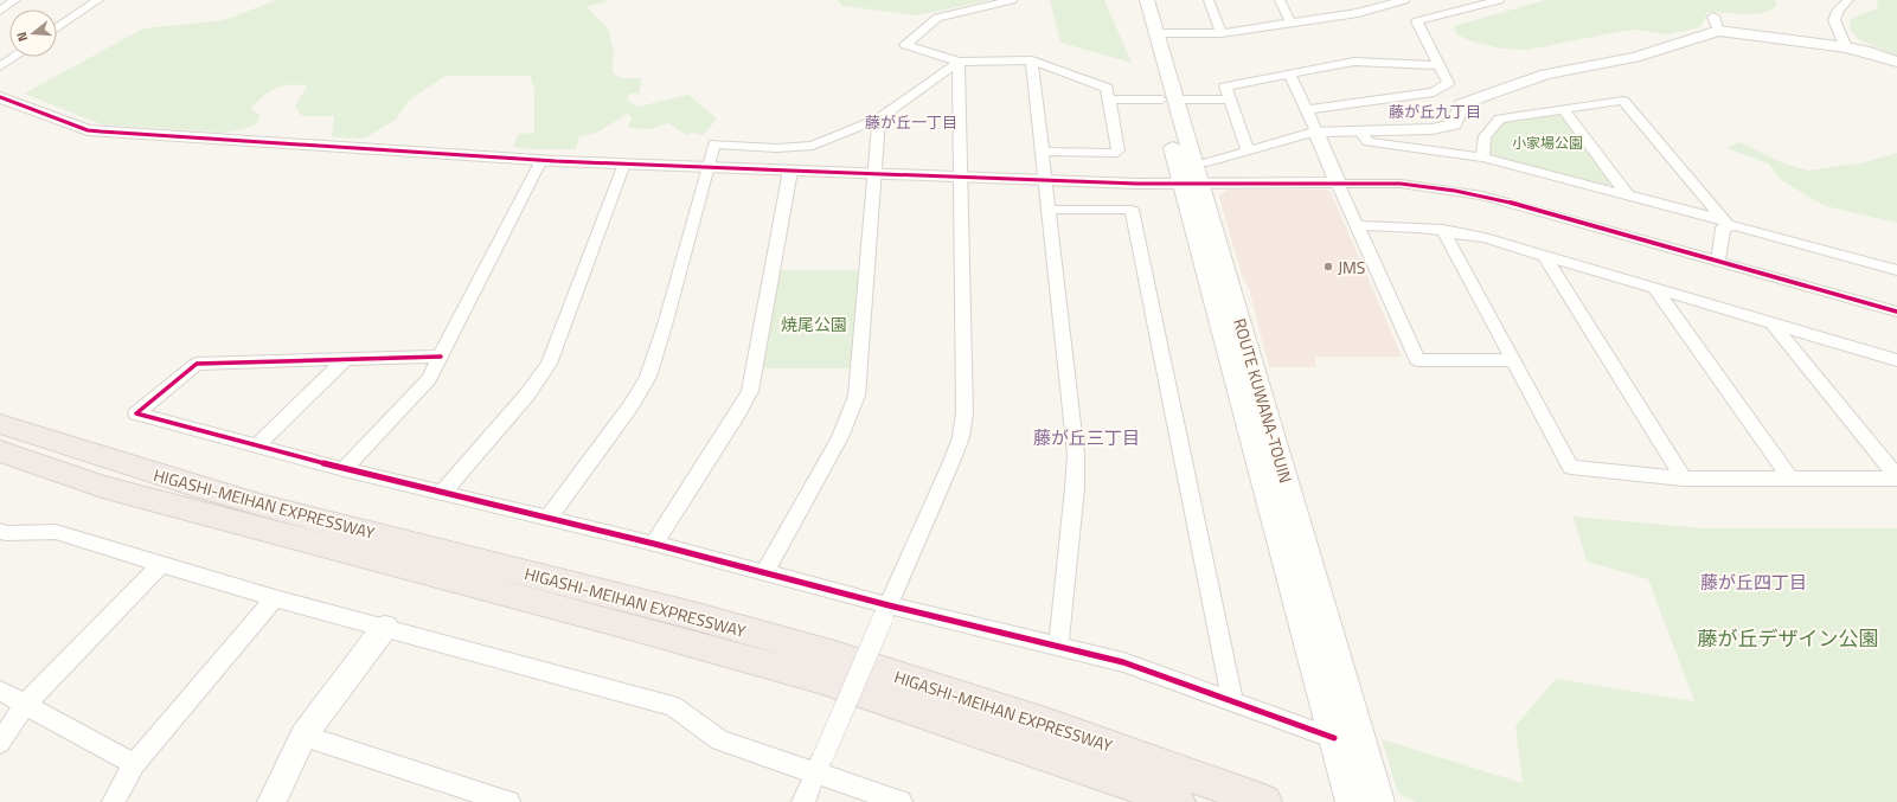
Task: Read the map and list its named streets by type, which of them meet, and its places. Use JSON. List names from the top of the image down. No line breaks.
{"streets":{"highway":["HIGASHI-MEIHAN EXPRESSWAY"],"main road":["ROUTE KUWANA-TOUIN"]},"districts":["藤が丘九丁目","藤が丘一丁目","藤が丘三丁目","藤が丘四丁目"],"parks":["小家場公園","焼尾公園","藤が丘デザイン公園"],"places":["JMS"],"north":"left"}
